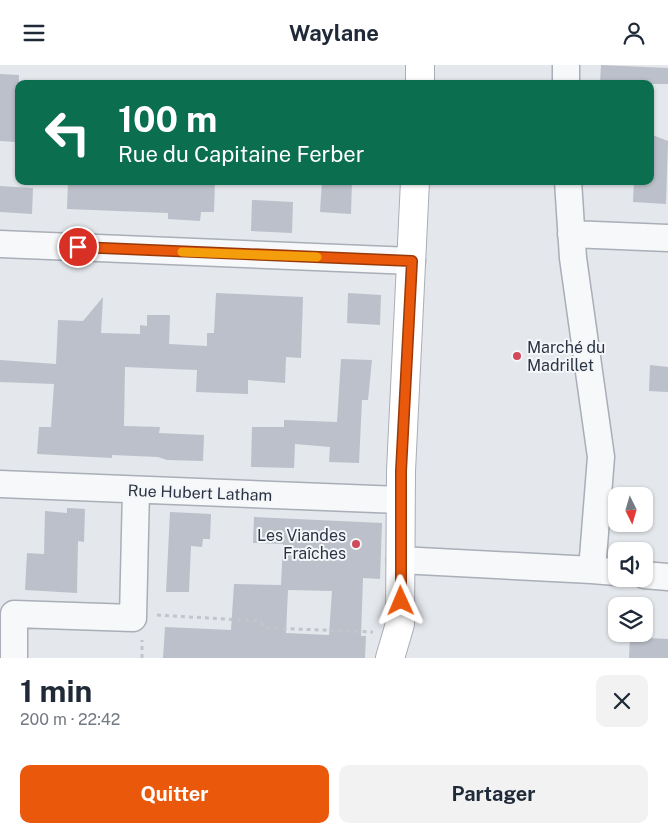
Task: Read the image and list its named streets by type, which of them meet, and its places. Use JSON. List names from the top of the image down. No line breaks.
{"streets":{"street":["Rue Hubert Latham"]},"places":["Marché du Madrillet","Les Viandes Fraîches"],"north":"bottom","page":{"header":"Waylane","turn":["100 m","Rue du Capitaine Ferber"],"heading":["1 min","200 m · 22:42"],"buttons":["Quitter","Partager"]}}
